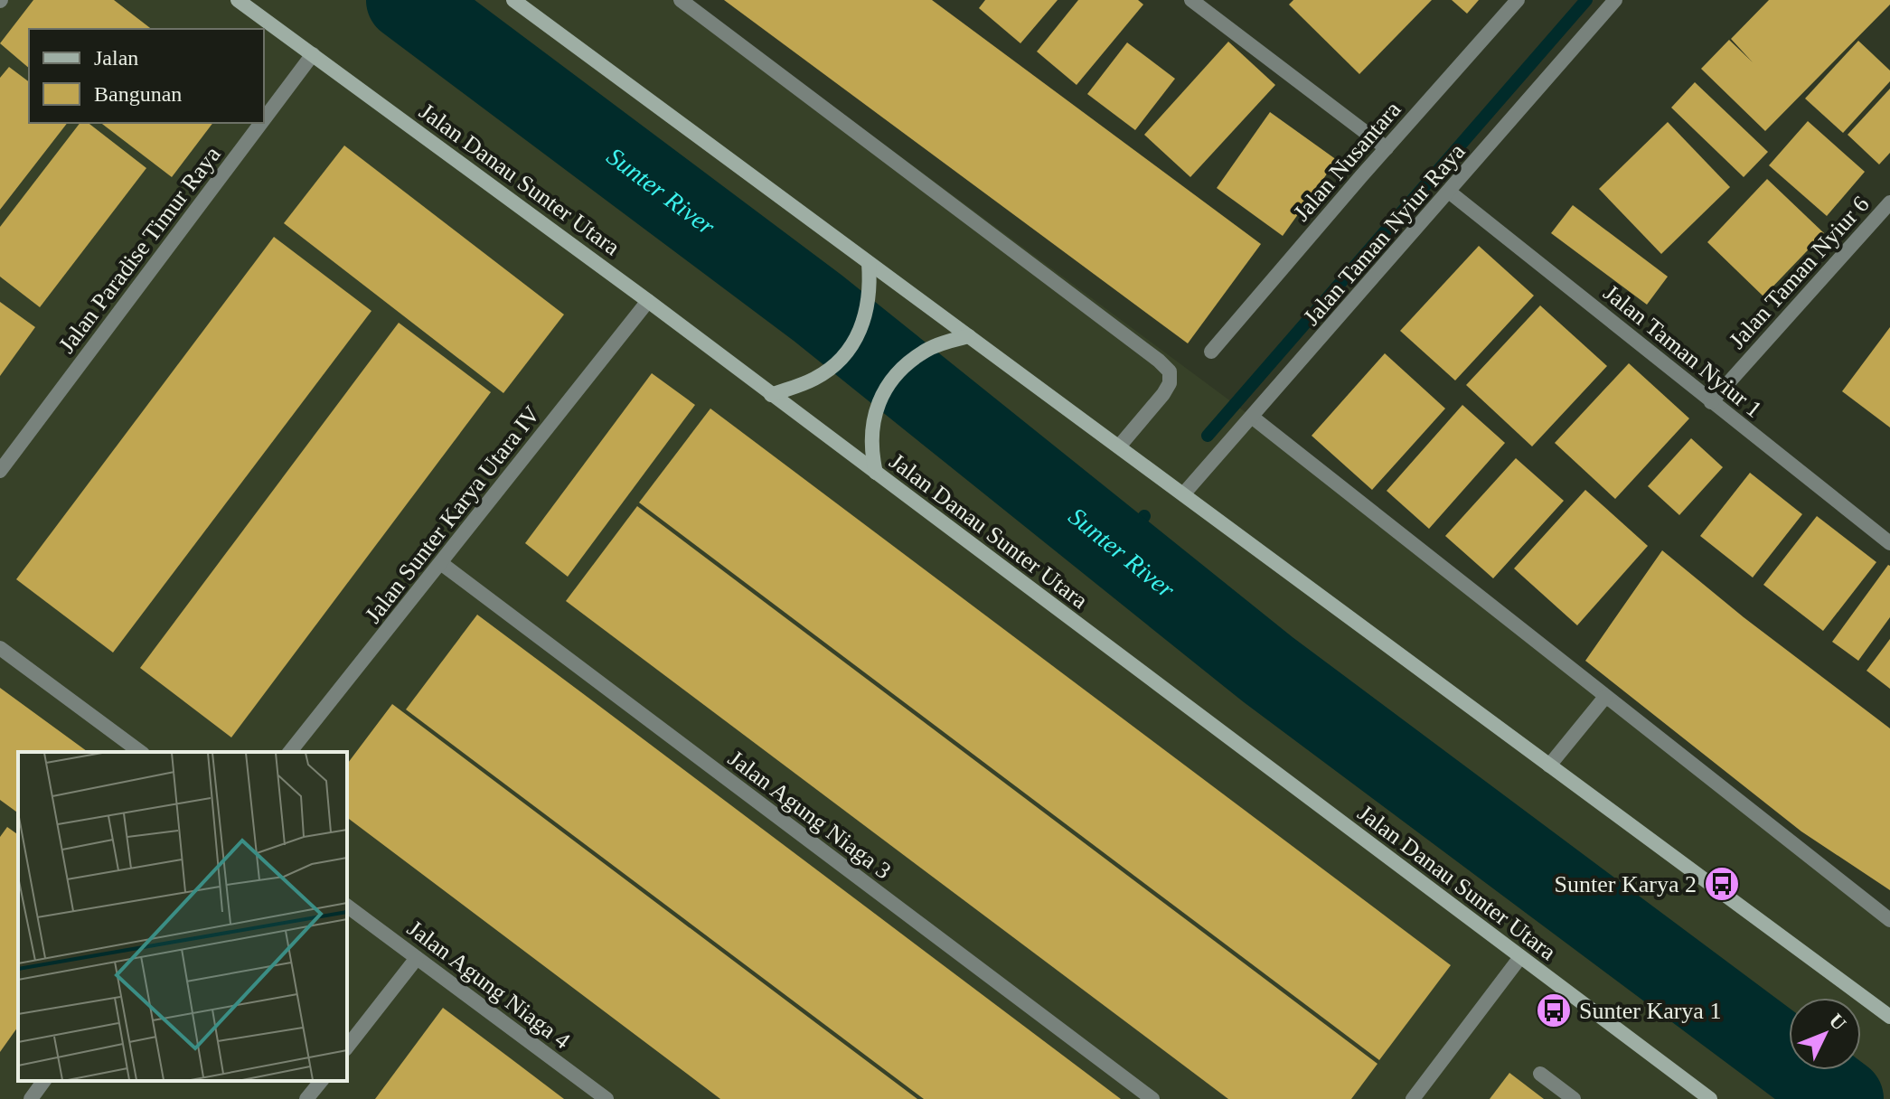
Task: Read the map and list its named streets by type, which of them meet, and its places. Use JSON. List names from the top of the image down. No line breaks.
{"streets":{"main road":["Jalan Danau Sunter Utara"],"street":["Jalan Nusantara","Jalan Taman Nyiur Raya","Jalan Paradise Timur Raya","Jalan Taman Nyiur 6","Jalan Taman Nyiur 1","Jalan Sunter Karya Utara IV","Jalan Agung Niaga 3","Jalan Agung Niaga 4"]},"crossings":[["Jalan Danau Sunter Utara","Jalan Paradise Timur Raya"],["Jalan Danau Sunter Utara","Jalan Sunter Karya Utara IV"],["Jalan Taman Nyiur Raya","Jalan Taman Nyiur 1"],["Jalan Taman Nyiur 6","Jalan Taman Nyiur 1"],["Jalan Sunter Karya Utara IV","Jalan Agung Niaga 3"]],"water":["Sunter River"],"places":{"bus stop":["Sunter Karya 2","Sunter Karya 1"]},"legend":["Jalan","Bangunan"],"north":"top right"}
